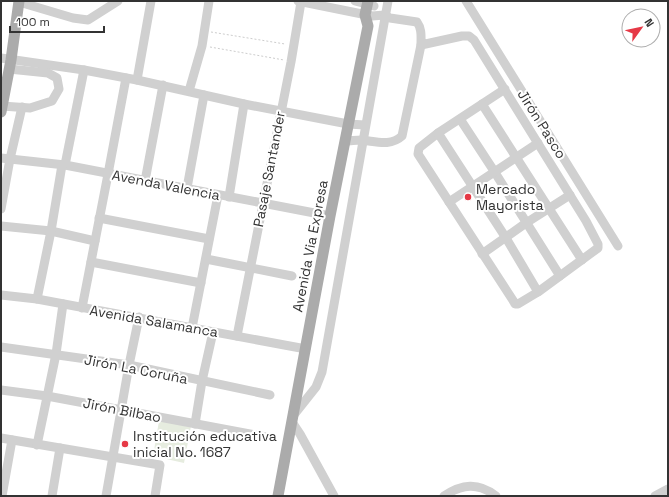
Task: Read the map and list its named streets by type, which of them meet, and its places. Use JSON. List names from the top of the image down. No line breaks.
{"streets":{"main road":["Avenida Via Expresa"],"street":["Jirón Pasco","Pasaje Santander","Avenda Valencia","Avenida Salamanca","Jirón La Coruña","Jirón Bilbao"]},"crossings":[["Pasaje Santander","Avenda Valencia"],["Pasaje Santander","Avenida Salamanca"],["Avenda Valencia","Avenida Via Expresa"],["Avenida Via Expresa","Avenida Salamanca"]],"places":["Mercado Mayorista","Institución educativa inicial No. 1687"],"scale_bar":"100 m","north":"top right"}
